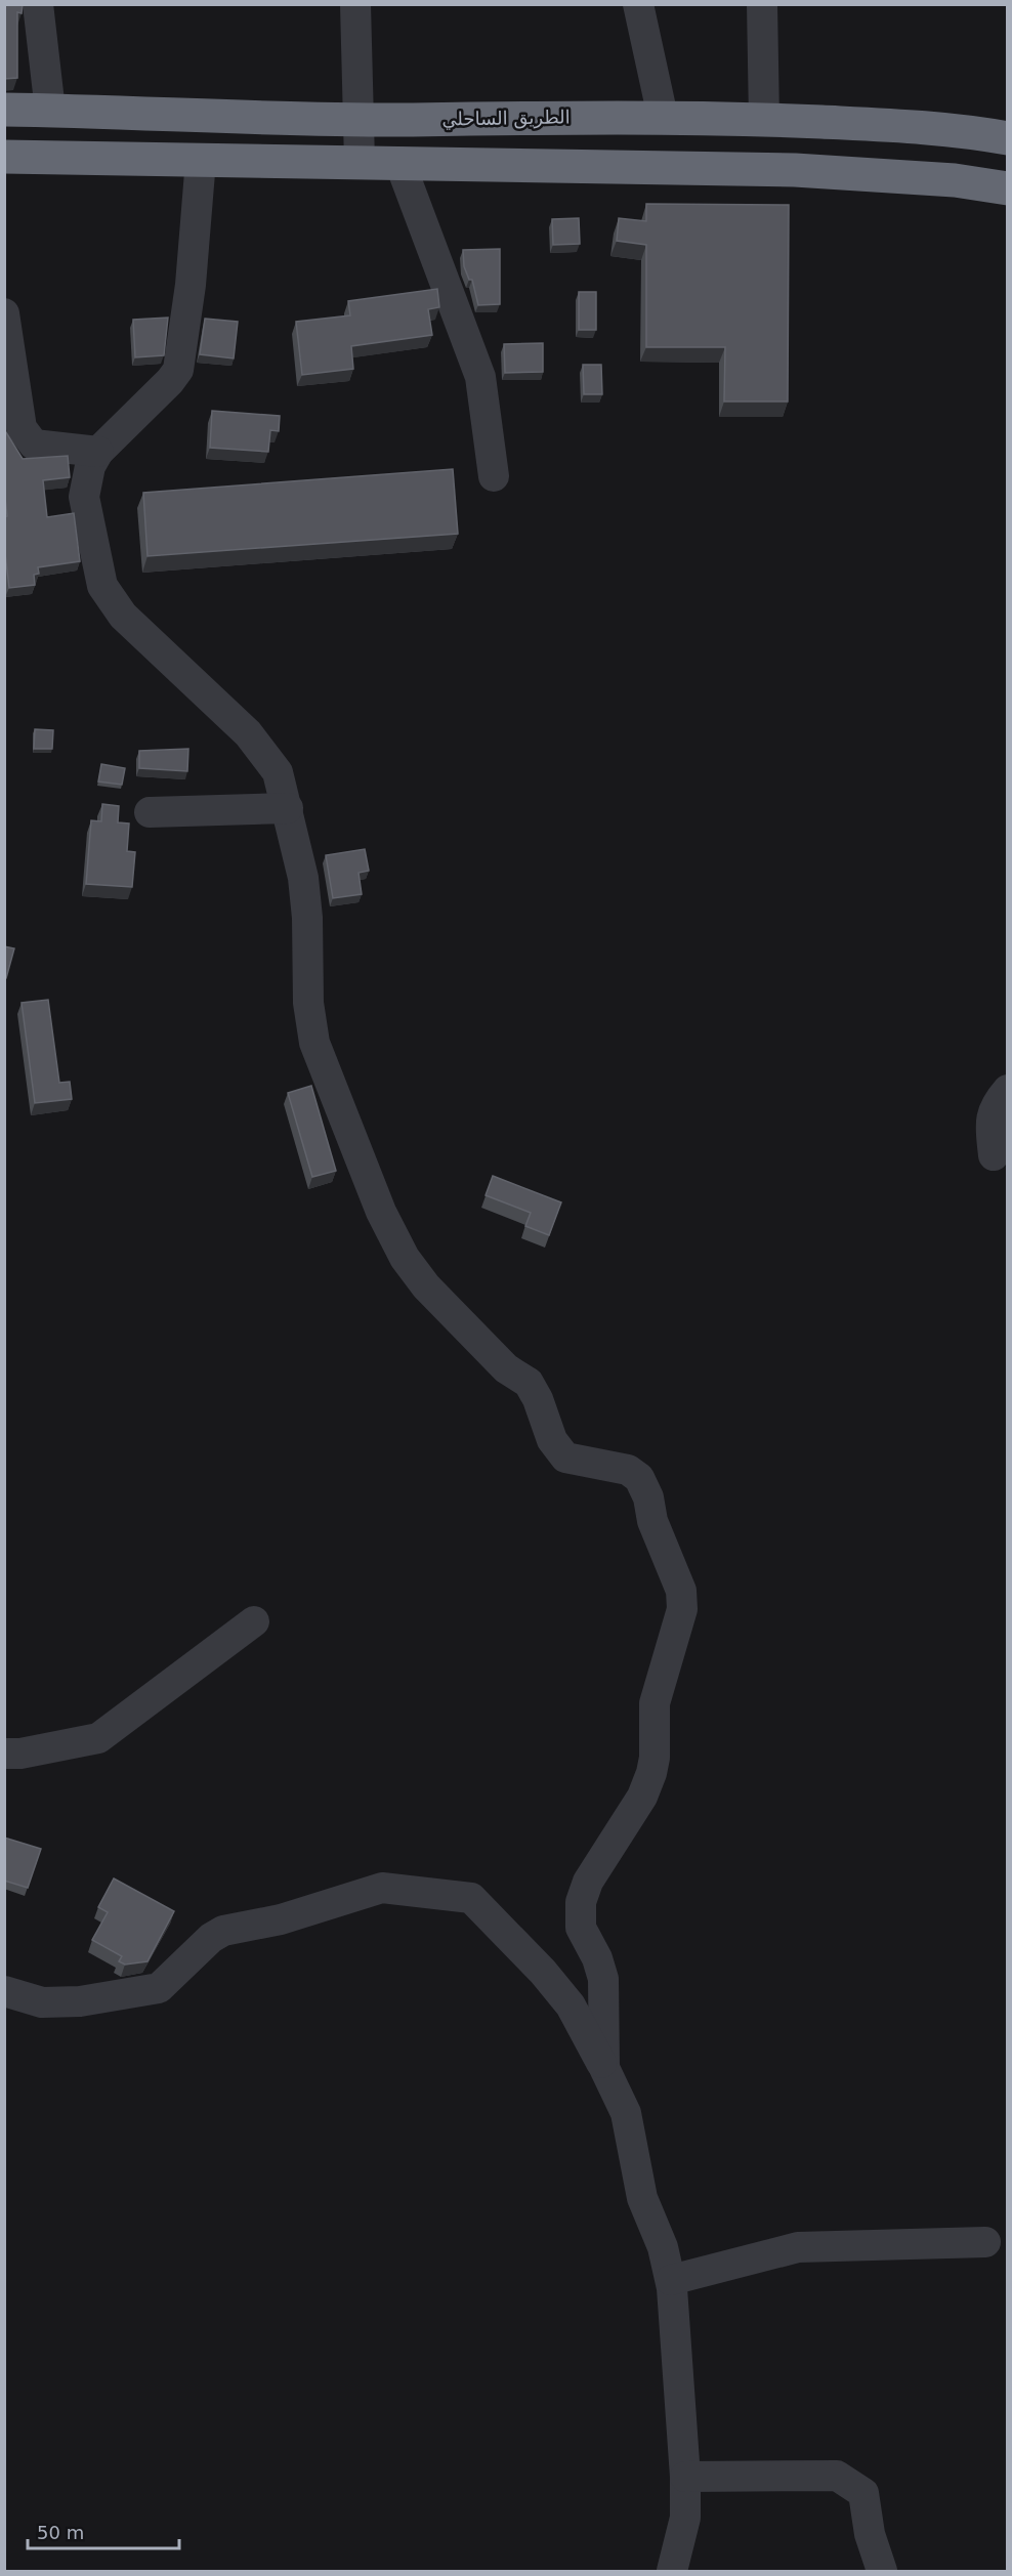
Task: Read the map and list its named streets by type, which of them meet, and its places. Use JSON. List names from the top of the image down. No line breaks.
{"streets":{"highway":["الطريق الساحلي"]},"scale_bar":"50 m"}
